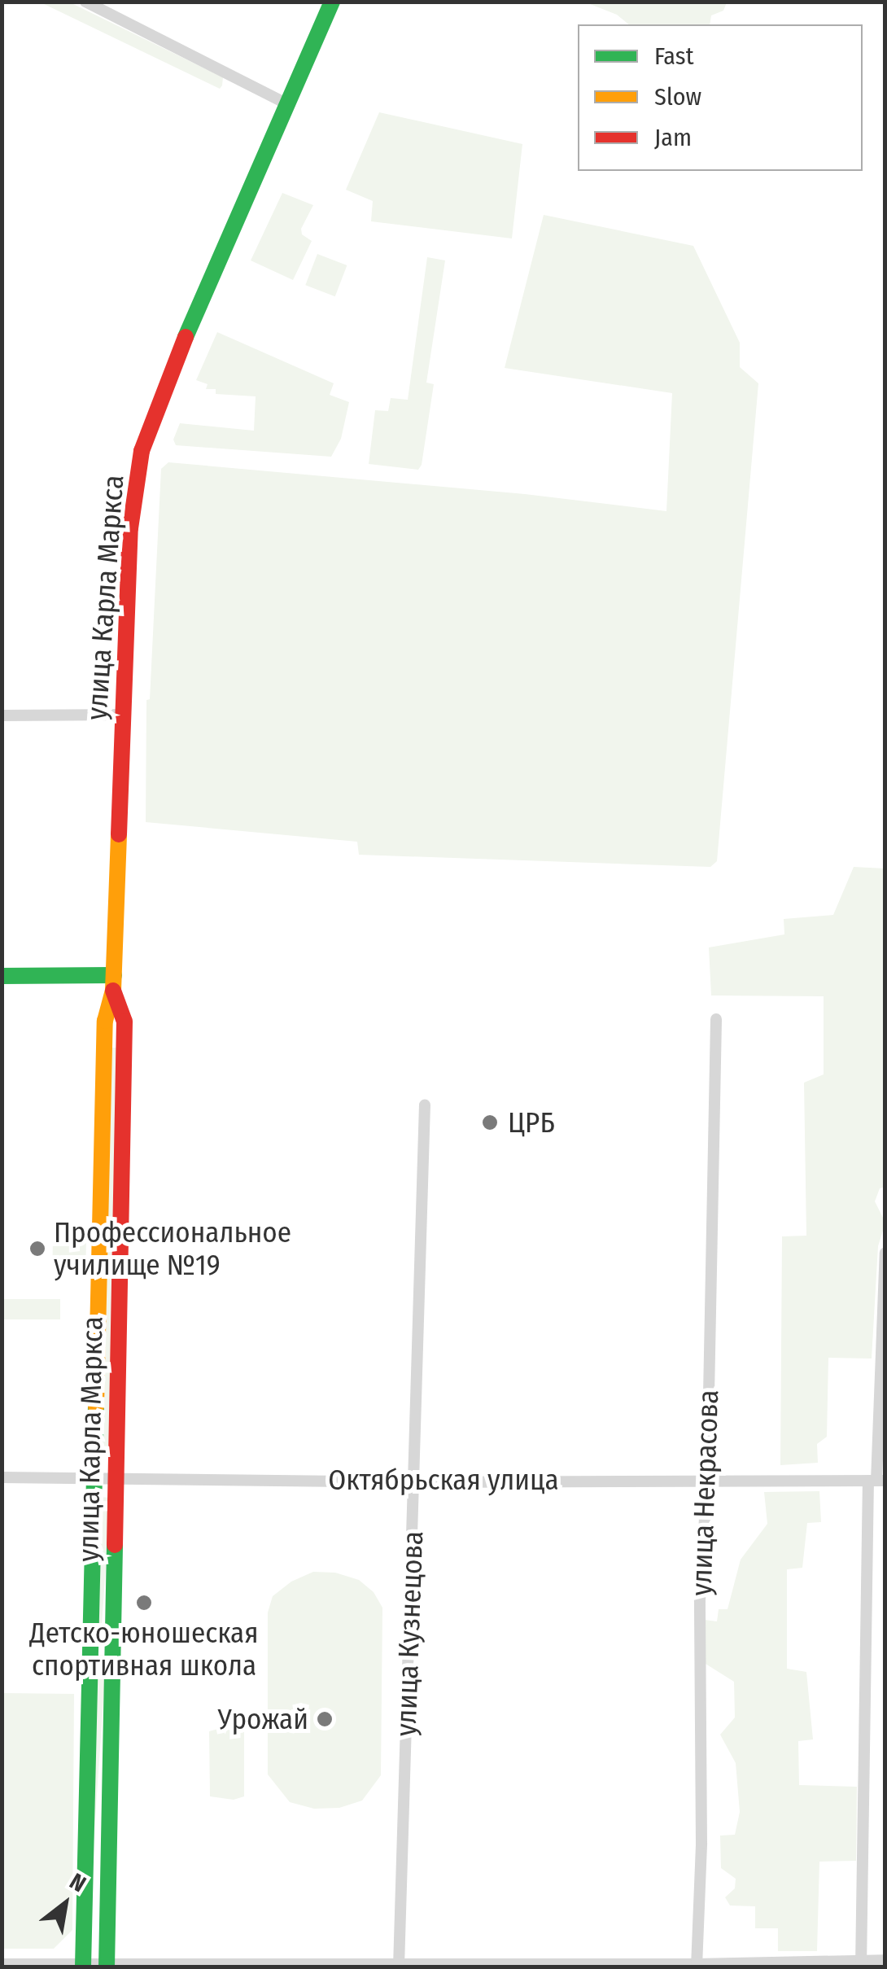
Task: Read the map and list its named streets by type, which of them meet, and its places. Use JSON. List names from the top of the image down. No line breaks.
{"streets":{"main road":["улица Карла Маркса"],"street":["Октябрьская улица","улица Некрасова","улица Кузнецова"]},"crossings":[["улица Карла Маркса","Октябрьская улица"],["Октябрьская улица","улица Некрасова"],["Октябрьская улица","улица Кузнецова"]],"places":["ЦРБ","Профессиональное училище №19","Детско-юношеская спортивная школа","Урожай"],"legend":["Fast","Slow","Jam"],"north":"top right"}
